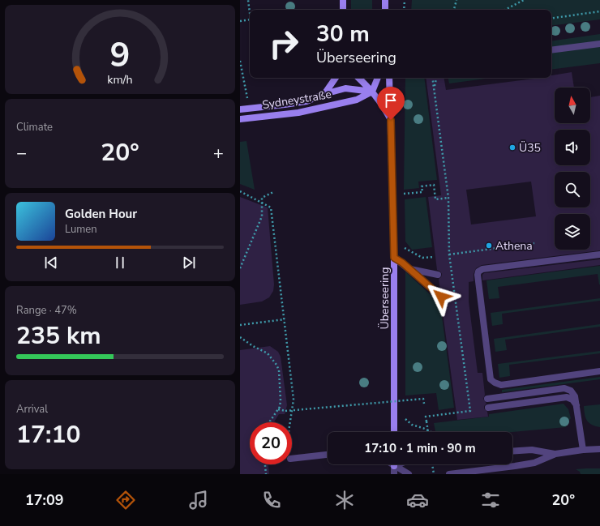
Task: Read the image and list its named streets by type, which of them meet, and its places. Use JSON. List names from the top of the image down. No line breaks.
{"streets":{"street":["Sydneystraße","Überseering"]},"crossings":[["Sydneystraße","Überseering"]],"places":["Ü35","Athena"],"north":"top","page":{"turn":["30 m","Überseering"],"tile":["Climate",["Range · 47%","235 km"],["Arrival","17:10"]],"heat":["−","20°","+"],"song":["Golden Hour","Lumen"],"limit":"20","trip":"17:10 · 1 min · 90 m","tabs":["17:09","20°"],"gauge":["9","km/h"]}}
